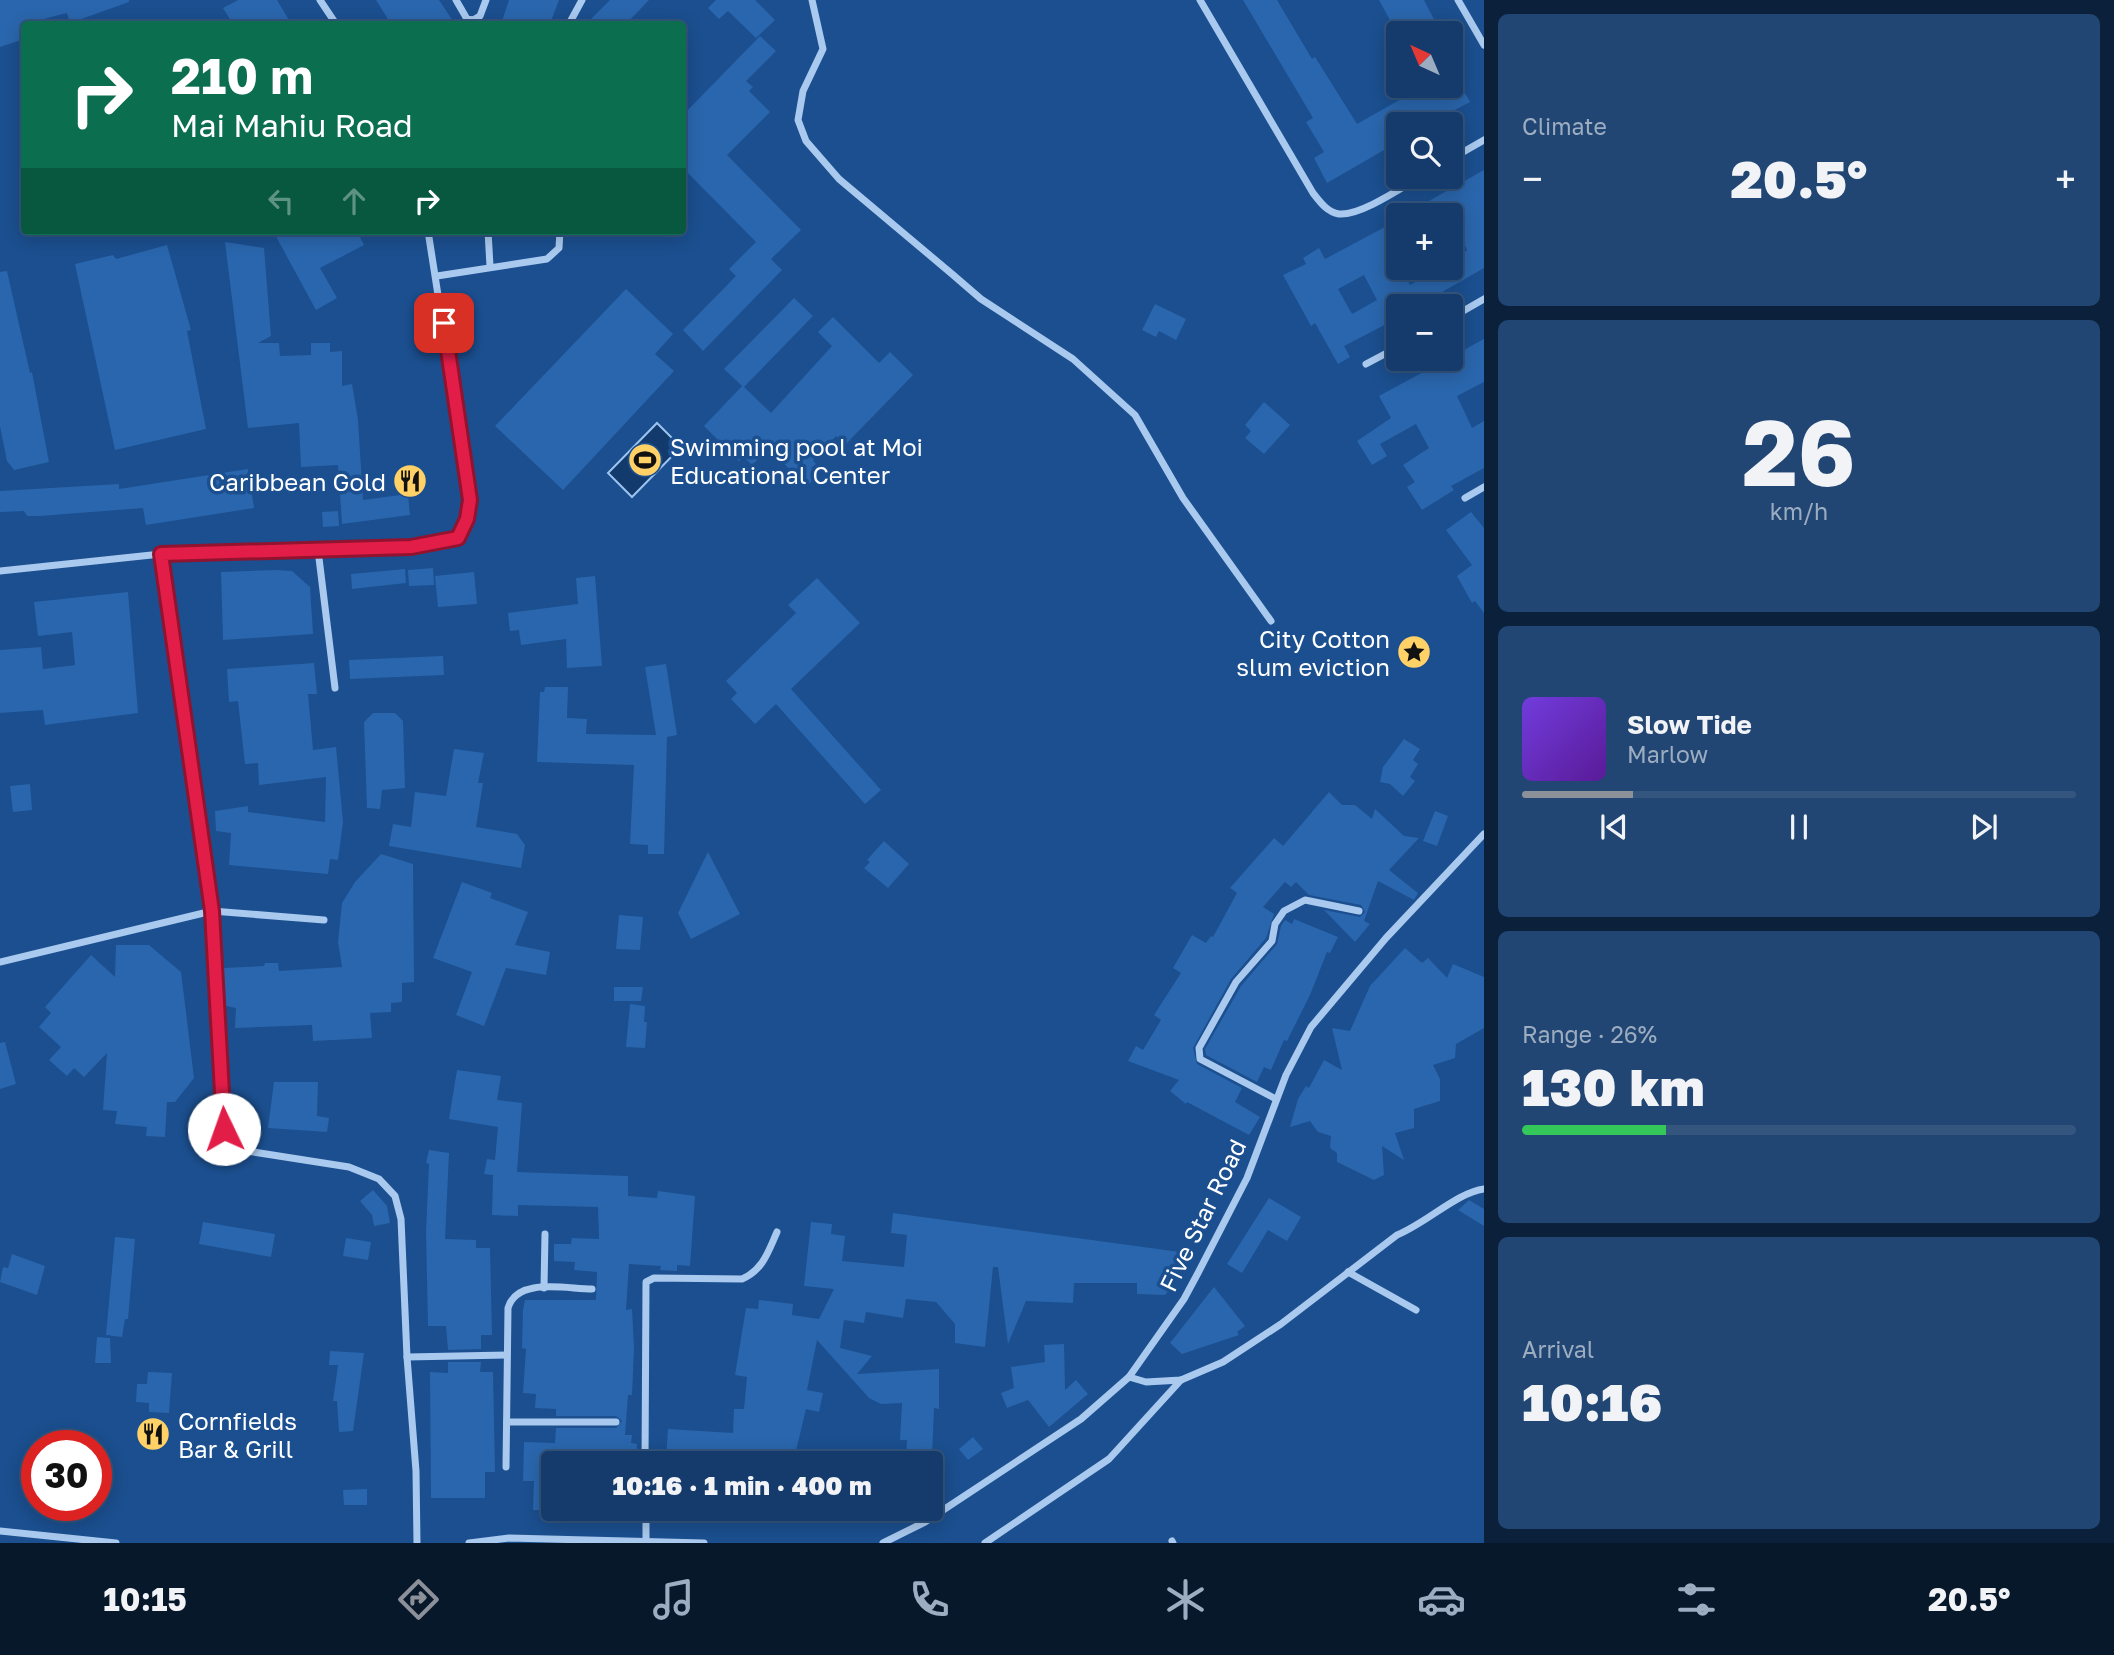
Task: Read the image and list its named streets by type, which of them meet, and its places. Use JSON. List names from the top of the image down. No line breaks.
{"streets":{"street":["Five Star Road"]},"places":{"sports":["Swimming pool at Moi Educational Center"],"restaurant":["Caribbean Gold","Cornfields Bar & Grill"],"place":["City Cotton slum eviction"]},"north":"top left","page":{"tile":["Climate",["26","km/h"],["Range · 26%","130 km"],["Arrival","10:16"]],"map_buttons":["+","−"],"turn":["210 m","Mai Mahiu Road"],"heat":["−","20.5°","+"],"song":["Slow Tide","Marlow"],"limit":"30","trip":"10:16 · 1 min · 400 m","tabs":["10:15","20.5°"]}}
